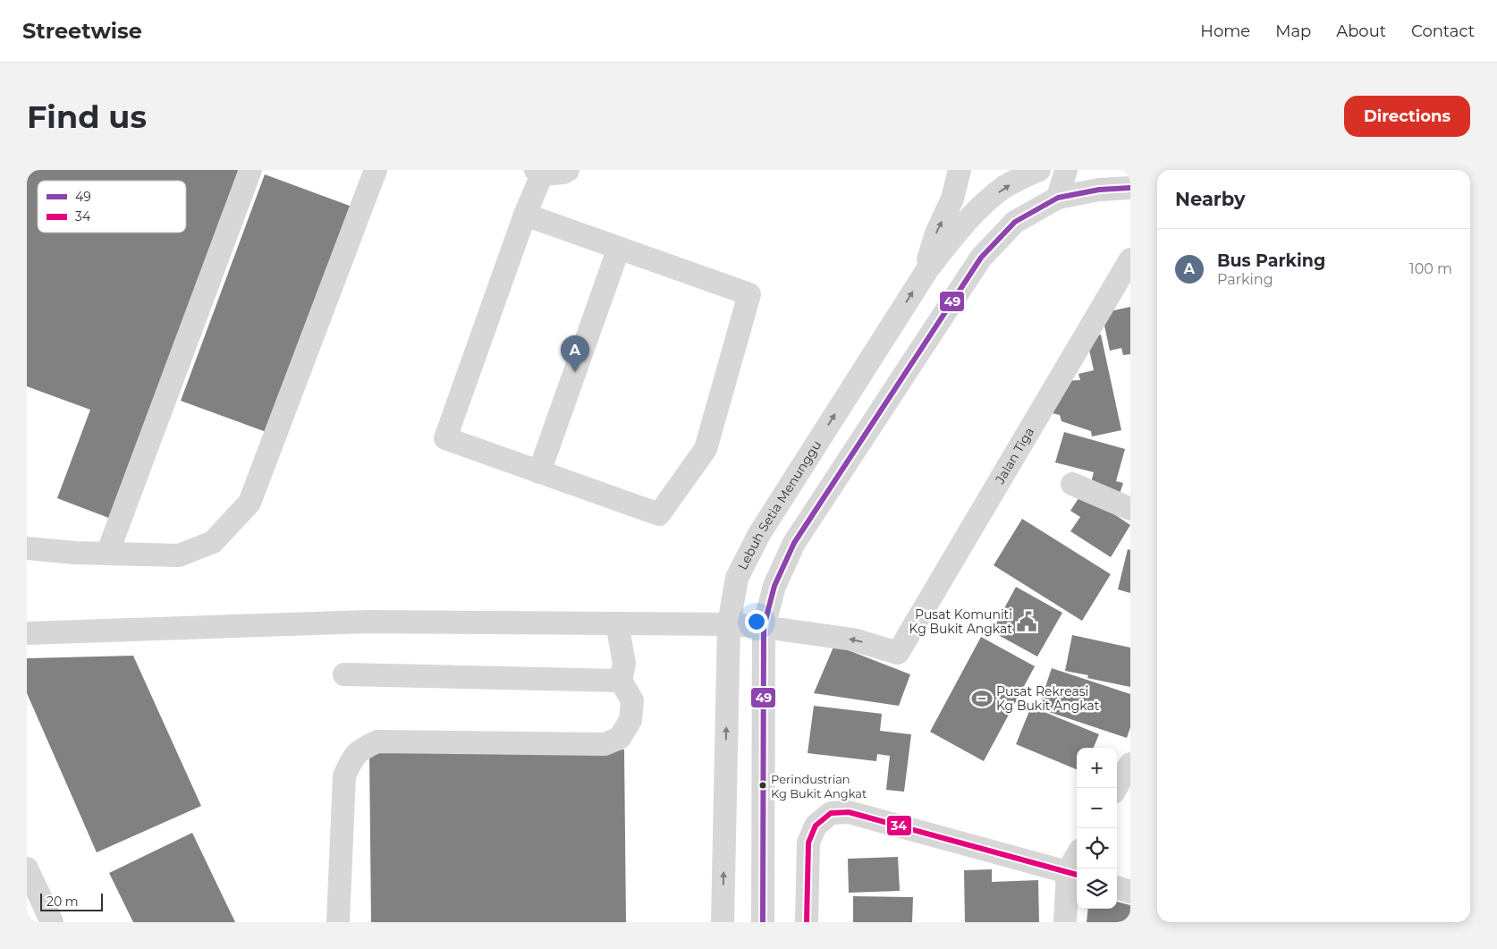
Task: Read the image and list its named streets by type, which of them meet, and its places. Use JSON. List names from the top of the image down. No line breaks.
{"streets":{"street":["Jalan Tiga","Lebuh Setia Menunggu"]},"places":{"public building":["Pusat Komuniti Kg Bukit Angkat"],"sports":["Pusat Rekreasi Kg Bukit Angkat"],"other":["Perindustrian Kg Bukit Angkat"]},"lines":["transit line 49","transit line 34"],"legend":["49","34"],"scale_bar":"20 m","page":{"header":"Streetwise","nav":["Home","Map","About","Contact"],"buttons":"Directions","title":"Find us","heading":"Nearby","list":[{"mark":"A","name":"Bus Parking","note":"Parking","value":"100 m"}],"pins":"A","map_buttons":["+","−"],"scale":"20 m"}}
